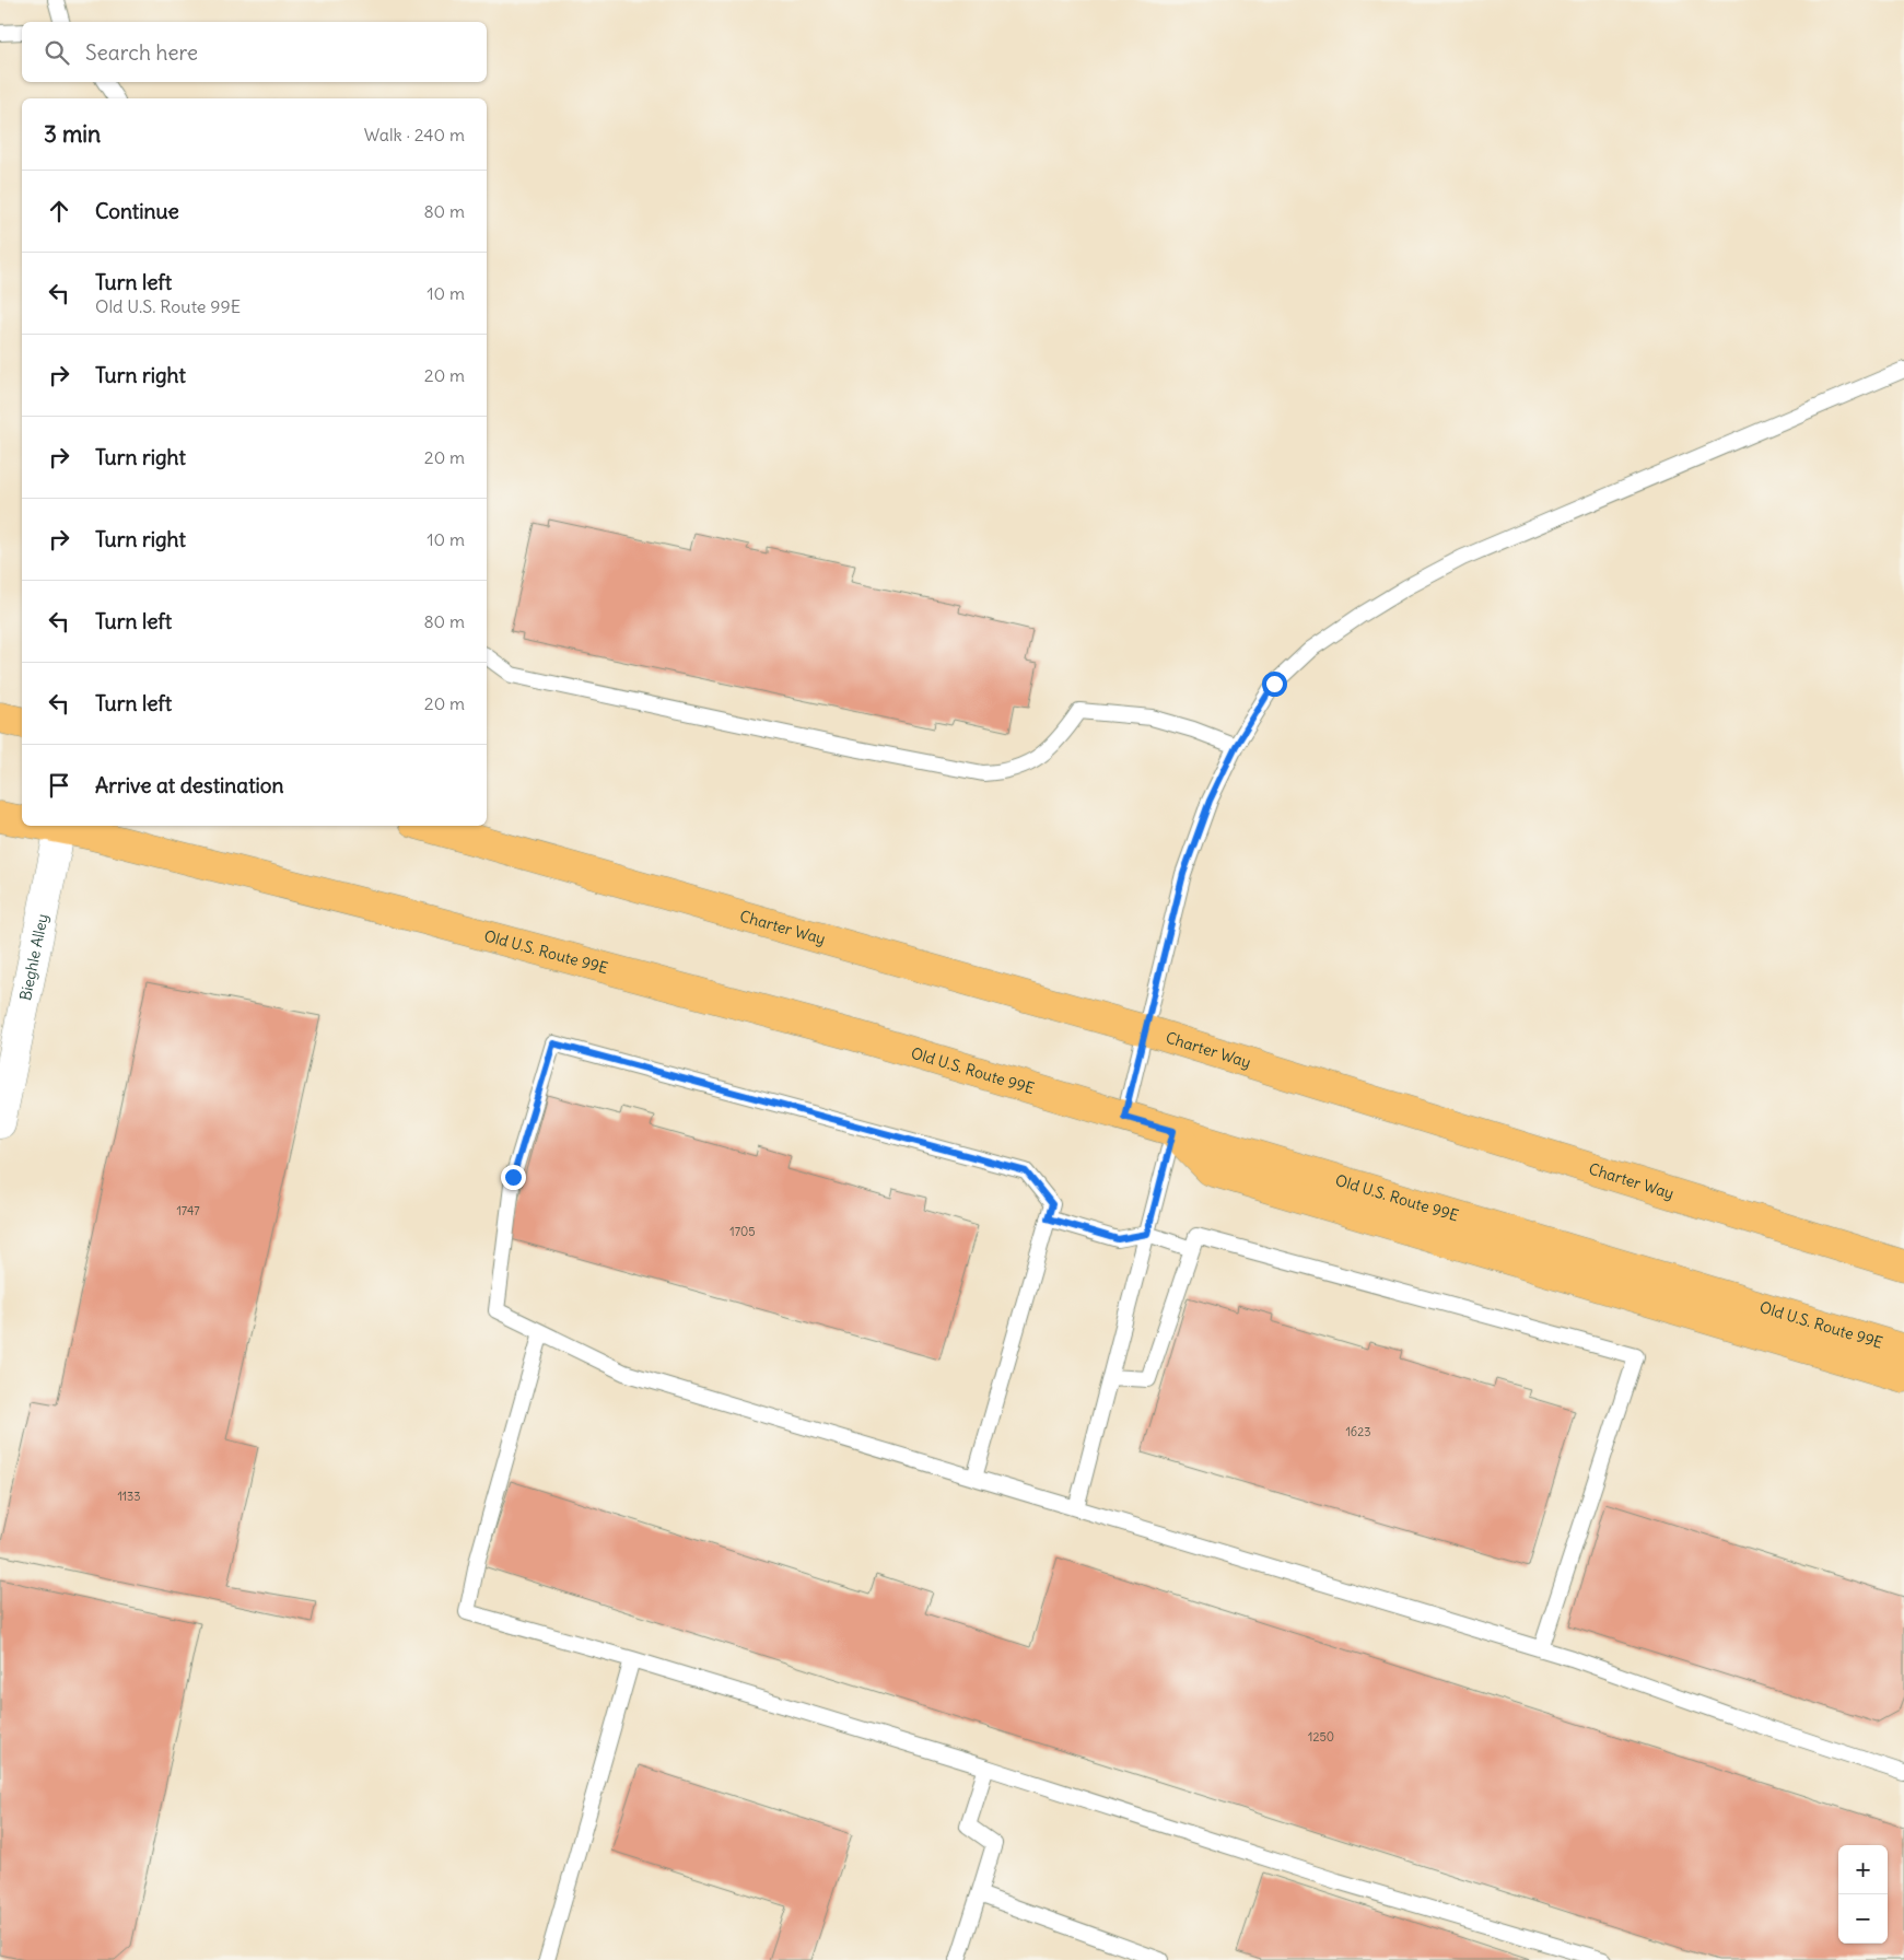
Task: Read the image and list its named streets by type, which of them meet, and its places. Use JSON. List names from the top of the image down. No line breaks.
{"streets":{"main road":["Charter Way","Old U.S. Route 99E"],"street":["Bieghle Alley"]},"house_numbers":["1747","1705","1623","1133","1250"],"page":{"search":"Search here","heading":["3 min","Walk · 240 m"],"list":[["Continue","80 m"],["Turn left","Old U.S. Route 99E","10 m"],["Turn right","20 m"],["Turn right","20 m"],["Turn right","10 m"],["Turn left","80 m"],["Turn left","20 m"],"Arrive at destination"],"map_buttons":["+","−"]}}
